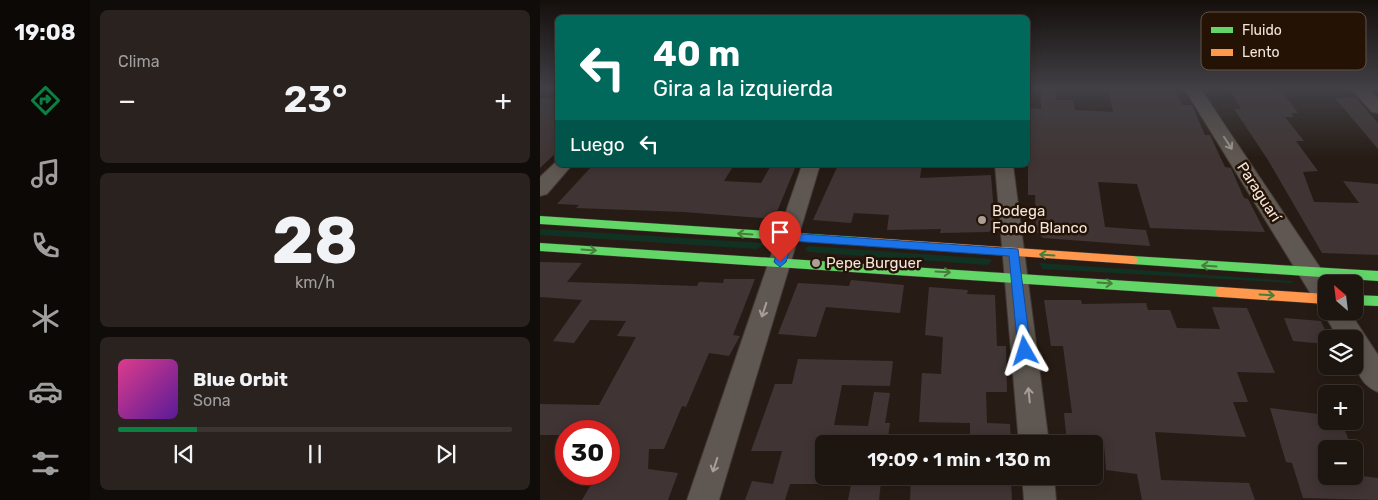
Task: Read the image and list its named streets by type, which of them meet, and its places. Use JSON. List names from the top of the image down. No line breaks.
{"streets":{"street":["Paraguarí"]},"one_way":["Paraguarí"],"places":["Bodega Fondo Blanco","Pepe Burguer"],"legend":["Fluido","Lento"],"north":"top left","page":{"tabs":"19:08","tile":["Clima",["28","km/h"]],"turn":["40 m","Gira a la izquierda"],"heat":["−","23°","+"],"then":"Luego","map_buttons":["+","−"],"song":["Blue Orbit","Sona"],"limit":"30","trip":"19:09 · 1 min · 130 m"}}
